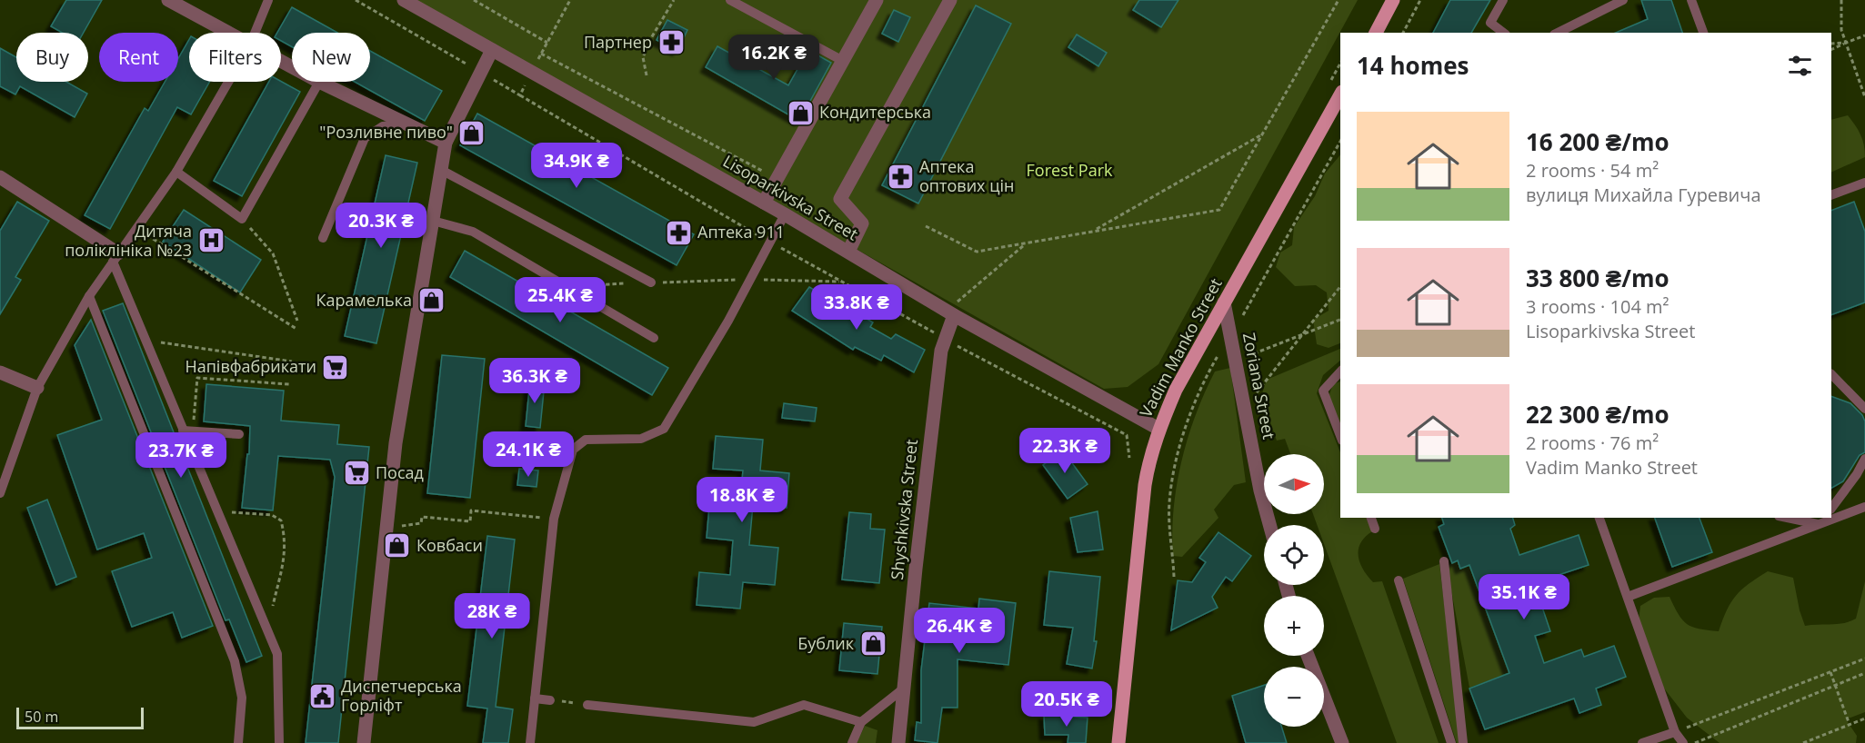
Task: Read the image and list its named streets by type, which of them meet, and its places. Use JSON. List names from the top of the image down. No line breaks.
{"streets":{"main road":["Vadim Manko Street"],"street":["Lisoparkivska Street","Zoriana Street","Shyshkivska Street"]},"crossings":[["Lisoparkivska Street","Vadim Manko Street"],["Lisoparkivska Street","Shyshkivska Street"],["Vadim Manko Street","Zoriana Street"]],"parks":["Forest Park"],"places":{"pharmacy":["Партнер","Аптека оптових цін","Аптека 911"],"shop":["Кондитерська","\"Розливне пиво\"","Карамелька","Ковбаси","Бублик"],"hospital":["Дитяча поліклініка №23"],"supermarket":["Напівфабрикати","Посад"],"public building":["Диспетчерська Горліфт"]},"scale_bar":"50 m","north":"right","page":{"chip":["Buy","Rent","Filters","New"],"heading":"14 homes","price":["16.2K ₴","34.9K ₴","20.3K ₴","25.4K ₴","33.8K ₴","36.3K ₴","22.3K ₴","24.1K ₴","23.7K ₴","18.8K ₴","35.1K ₴","28K ₴","26.4K ₴","20.5K ₴"],"list":[{"name":"16 200 ₴/mo","note":"2 rooms · 54 m² · вулиця Михайла Гуревича"},{"name":"33 800 ₴/mo","note":"3 rooms · 104 m² · Lisoparkivska Street"},{"name":"22 300 ₴/mo","note":"2 rooms · 76 m² · Vadim Manko Street"}],"map_buttons":["+","−"],"scale":"50 m"}}
